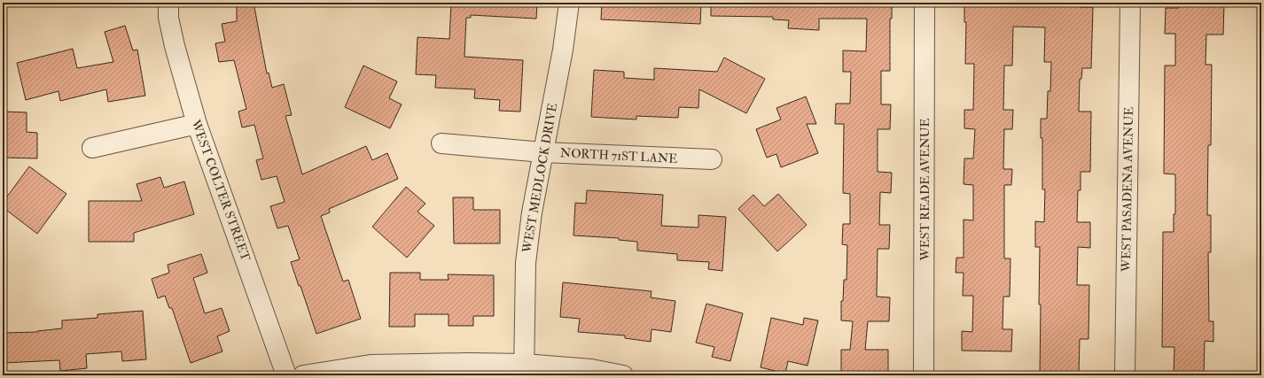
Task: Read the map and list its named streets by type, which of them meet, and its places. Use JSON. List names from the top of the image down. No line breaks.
{"streets":{"street":["NORTH 71ST LANE","WEST MEDLOCK DRIVE","WEST READE AVENUE","WEST PASADENA AVENUE","WEST COLTER STREET"]},"crossings":[["NORTH 71ST LANE","WEST MEDLOCK DRIVE"]]}
